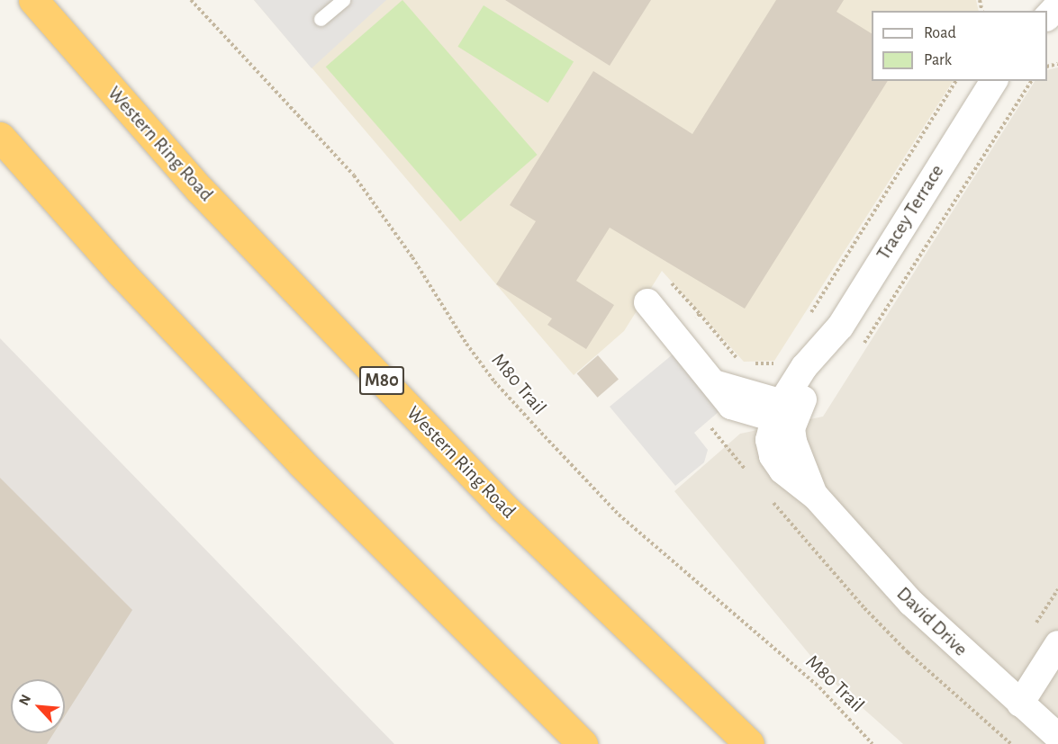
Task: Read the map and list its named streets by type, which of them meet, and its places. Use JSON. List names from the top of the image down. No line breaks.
{"streets":{"highway":["Western Ring Road","M80"],"street":["Tracey Terrace","David Drive"],"path":["M80 Trail"]},"crossings":[["Tracey Terrace","David Drive"]],"legend":["Road","Park"],"north":"top left"}
